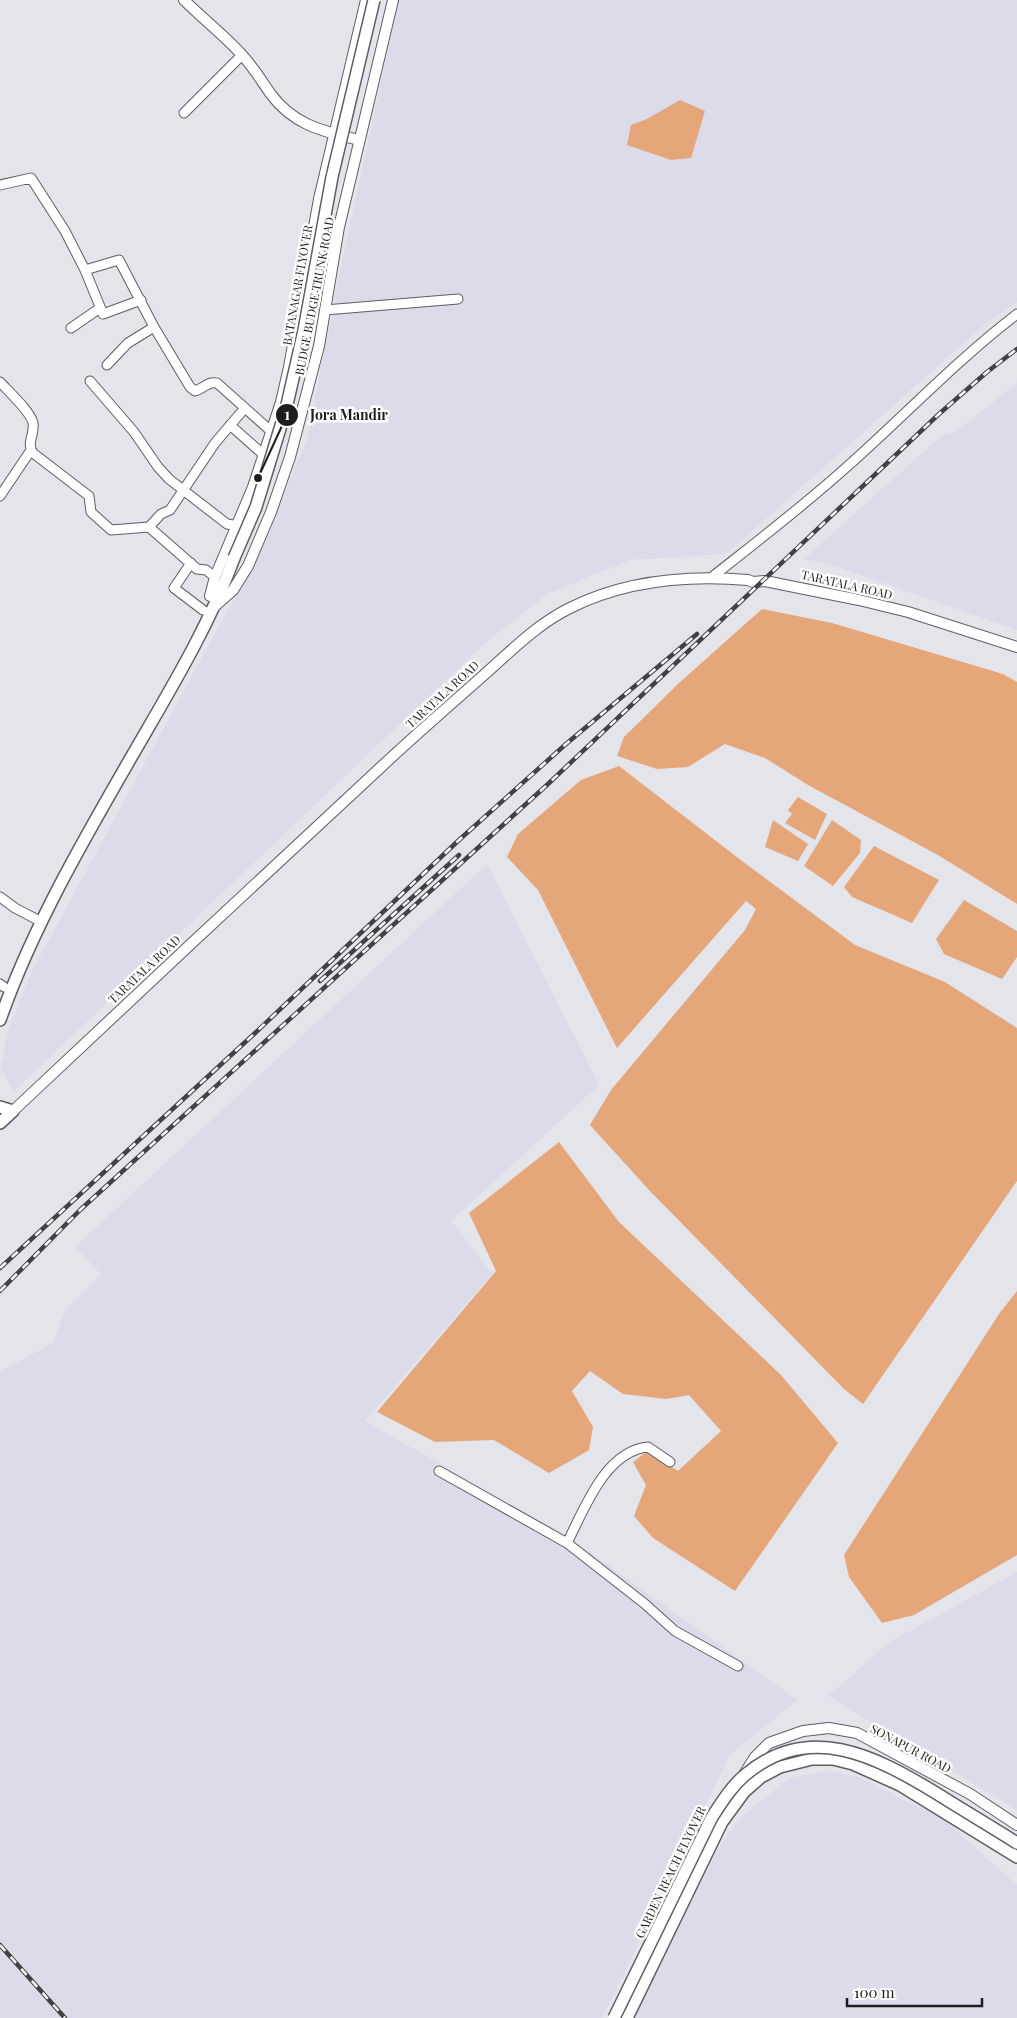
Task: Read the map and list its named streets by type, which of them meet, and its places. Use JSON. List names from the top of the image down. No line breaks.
{"streets":{"main road":["BATANAGAR FLYOVER","TARATALA ROAD","GARDEN REACH FLYOVER"],"street":["BUDGE BUDGE TRUNK ROAD","SONAPUR ROAD"]},"crossings":[["SONAPUR ROAD","GARDEN REACH FLYOVER"]],"places":["Jora Mandir"],"scale_bar":"100 m"}
